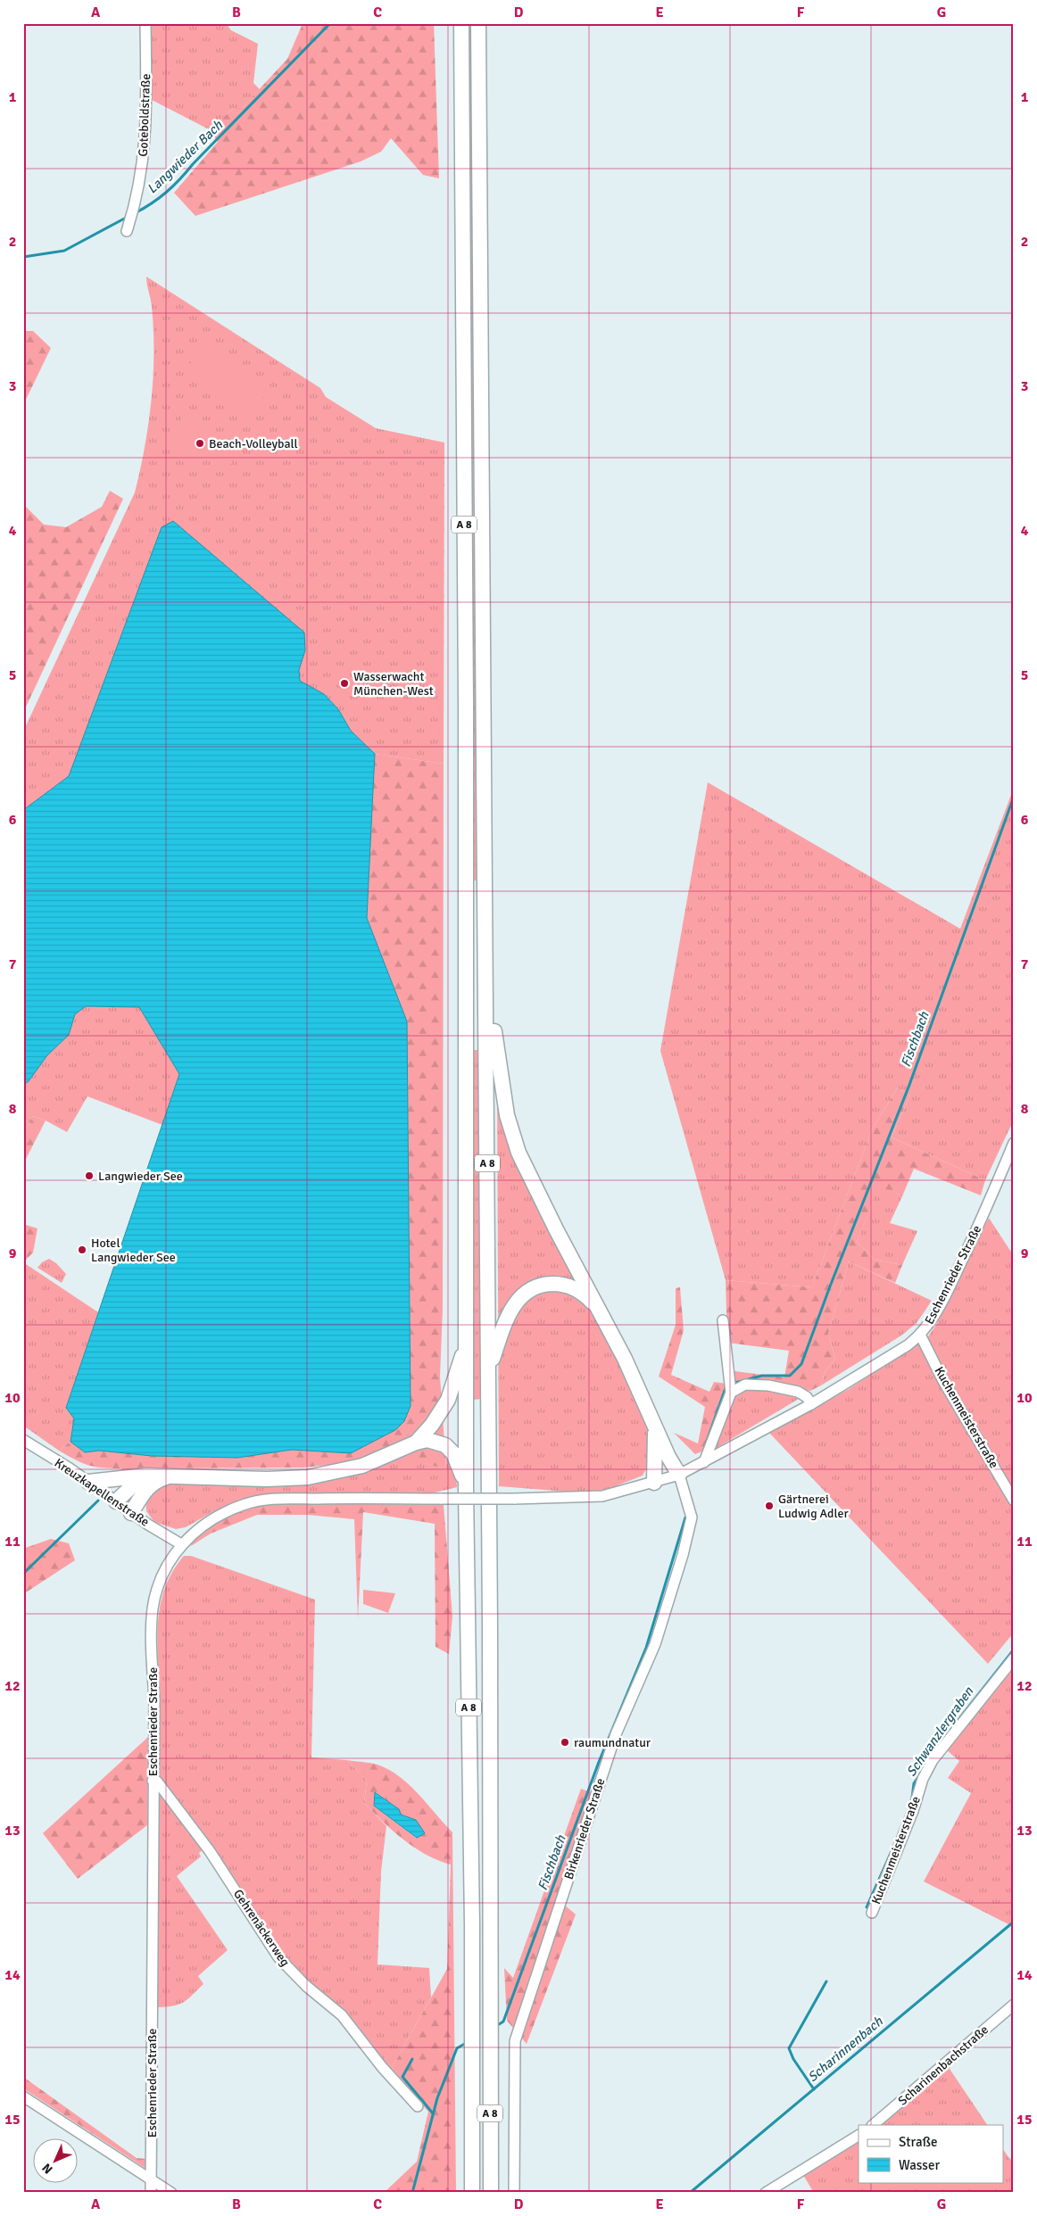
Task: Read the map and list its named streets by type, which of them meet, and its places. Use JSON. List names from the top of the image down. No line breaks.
{"streets":{"highway":["A 8"],"street":["Goteboldstraße","Eschenrieder Straße","Kuchenmeisterstraße","Kreuzkapellenstraße","Birkenrieder Straße","Gehrenäckerweg","Scharinenbachstraße"]},"crossings":[["Eschenrieder Straße","Kuchenmeisterstraße"],["Eschenrieder Straße","Kreuzkapellenstraße"],["Eschenrieder Straße","Birkenrieder Straße"],["Eschenrieder Straße","Gehrenäckerweg"]],"water":["Langwieder Bach","Fischbach","Schwanzlergraben","Scharinnenbach"],"places":["Beach-Volleyball","Wasserwacht München-West","Langwieder See","Hotel Langwieder See","Gärtnerei Ludwig Adler","raumundnatur"],"legend":["Straße","Wasser"],"north":"bottom left","grid":{"columns":["A","B","C","D","E","F","G"],"rows":["1","2","3","4","5","6","7","8","9","10","11","12","13","14","15"]}}
